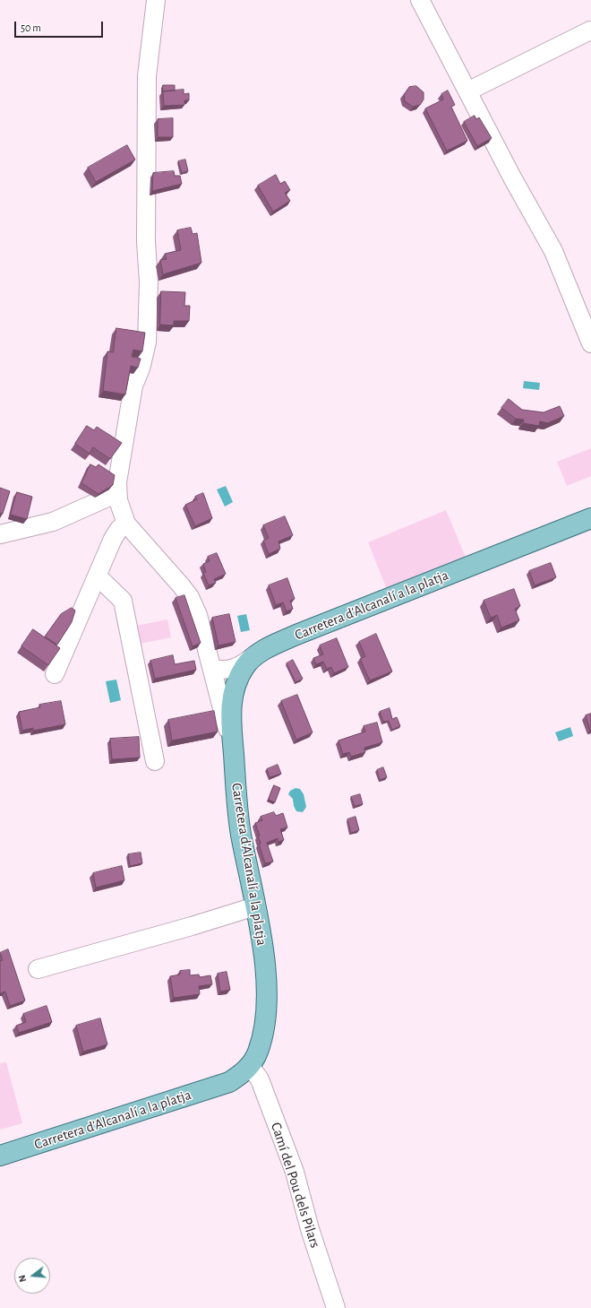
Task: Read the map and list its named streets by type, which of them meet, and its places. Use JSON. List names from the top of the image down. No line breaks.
{"streets":{"main road":["Carretera d'Alcanalí a la platja"],"street":["Camí del Pou dels Pilars"]},"crossings":[["Carretera d'Alcanalí a la platja","Camí del Pou dels Pilars"]],"scale_bar":"50 m","north":"left"}
